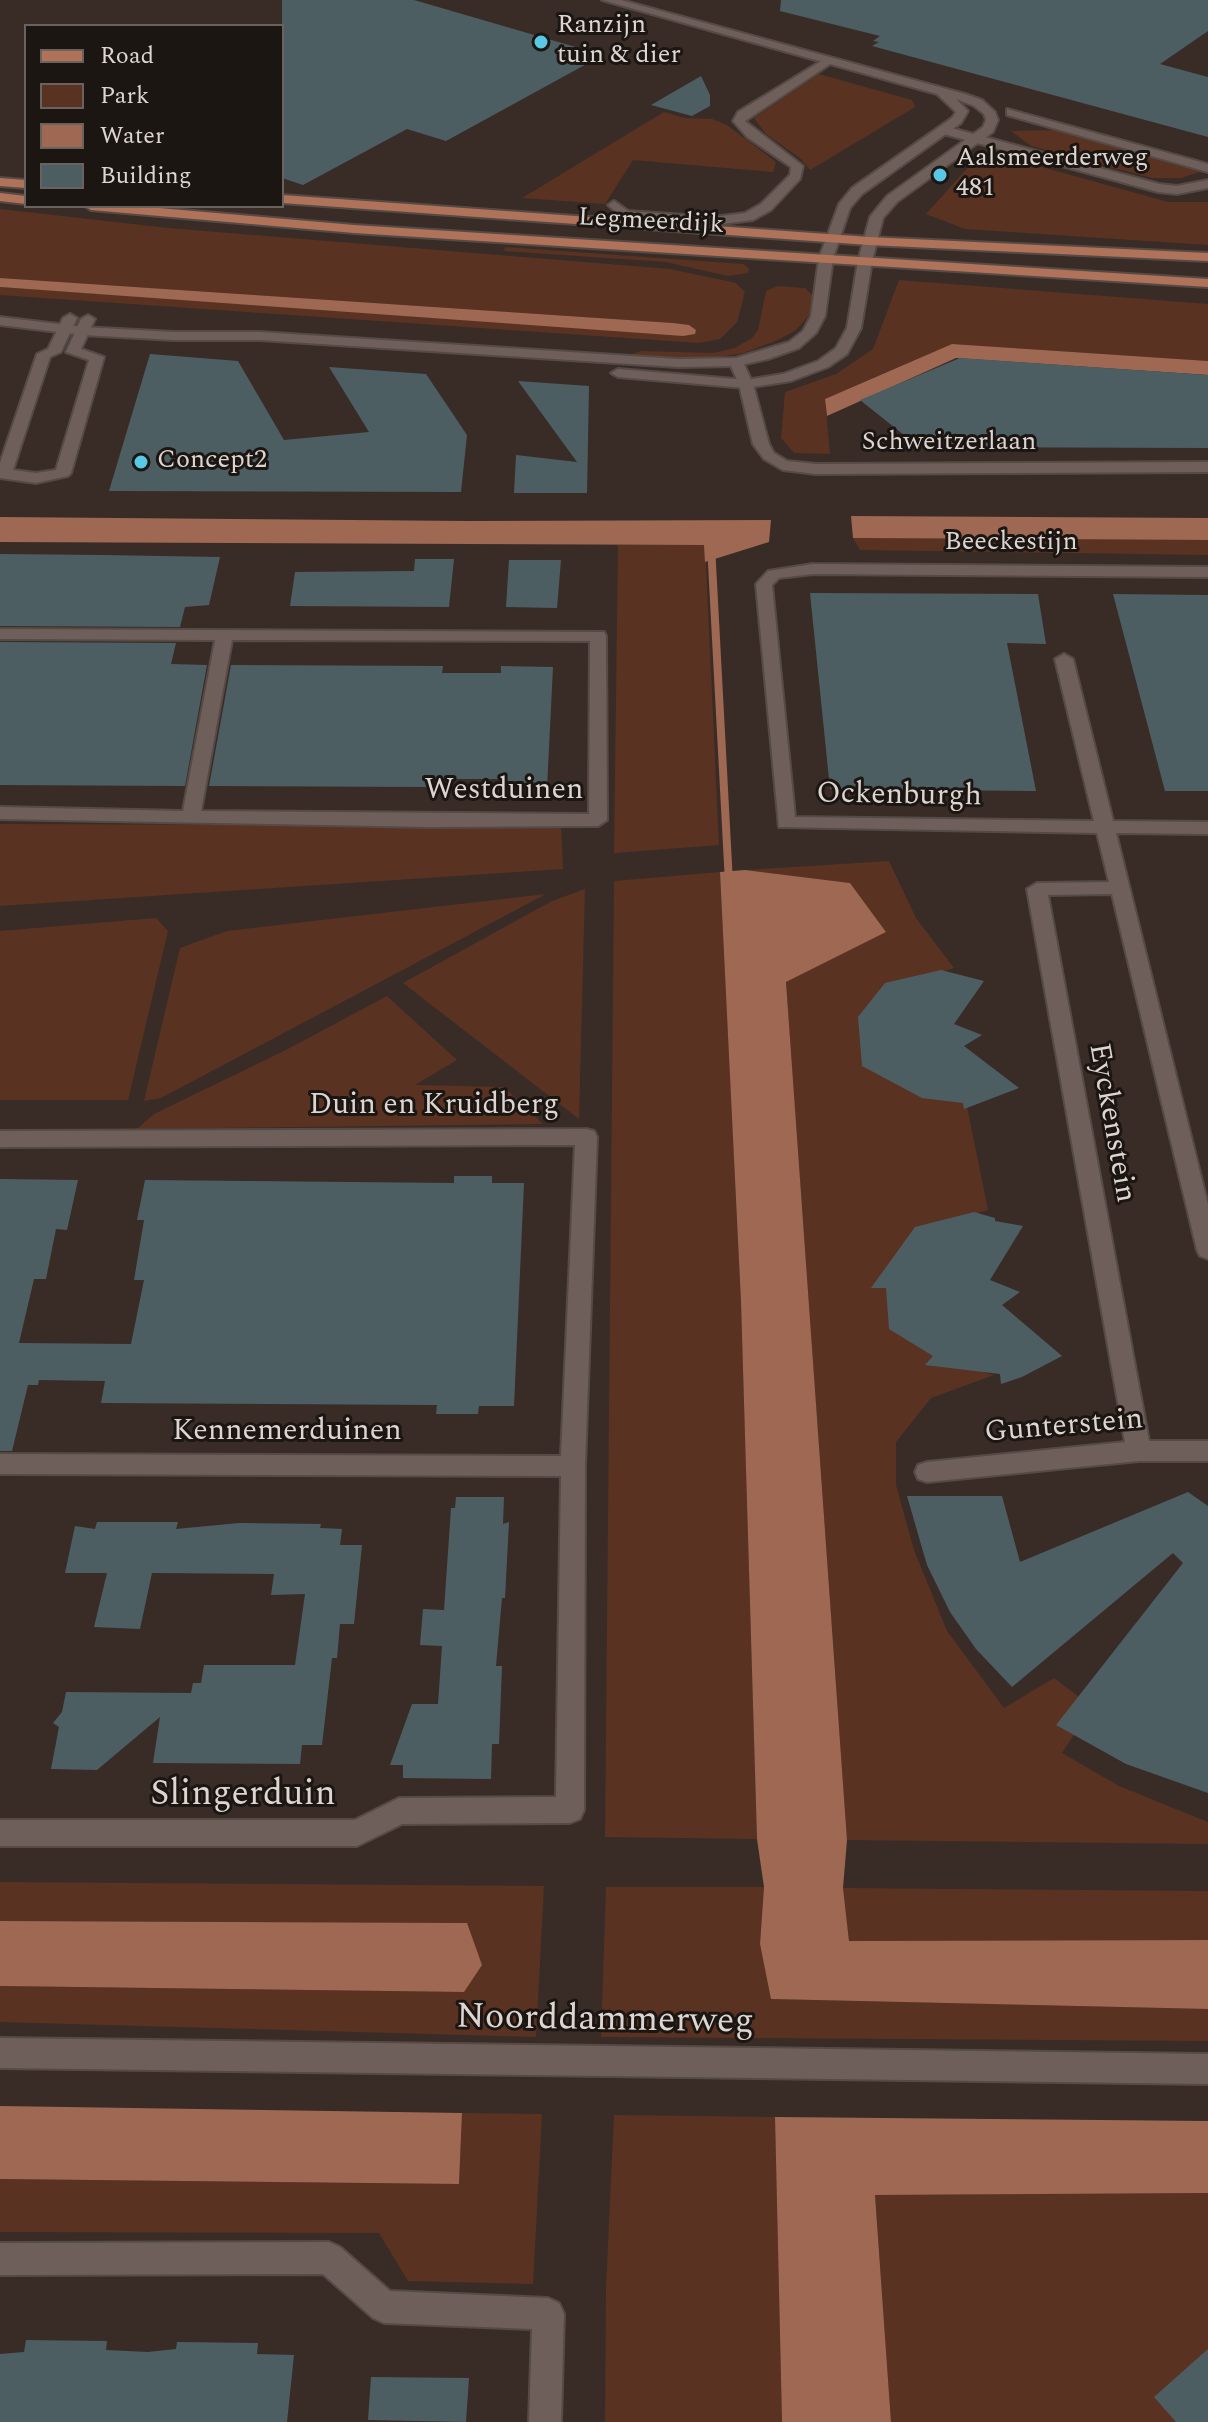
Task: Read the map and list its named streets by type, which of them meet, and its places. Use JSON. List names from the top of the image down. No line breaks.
{"streets":{"main road":["Legmeerdijk"],"street":["Schweitzerlaan","Beeckestijn","Westduinen","Ockenburgh","Duin en Kruidberg","Eyckenstein","Gunterstein","Kennemerduinen","Slingerduin","Noorddammerweg"]},"crossings":[["Beeckestijn","Ockenburgh"],["Ockenburgh","Eyckenstein"],["Duin en Kruidberg","Kennemerduinen"],["Duin en Kruidberg","Slingerduin"],["Eyckenstein","Gunterstein"],["Kennemerduinen","Slingerduin"]],"places":["Ranzijn tuin & dier","Aalsmeerderweg 481","Concept2"],"legend":["Road","Park","Water","Building"]}
